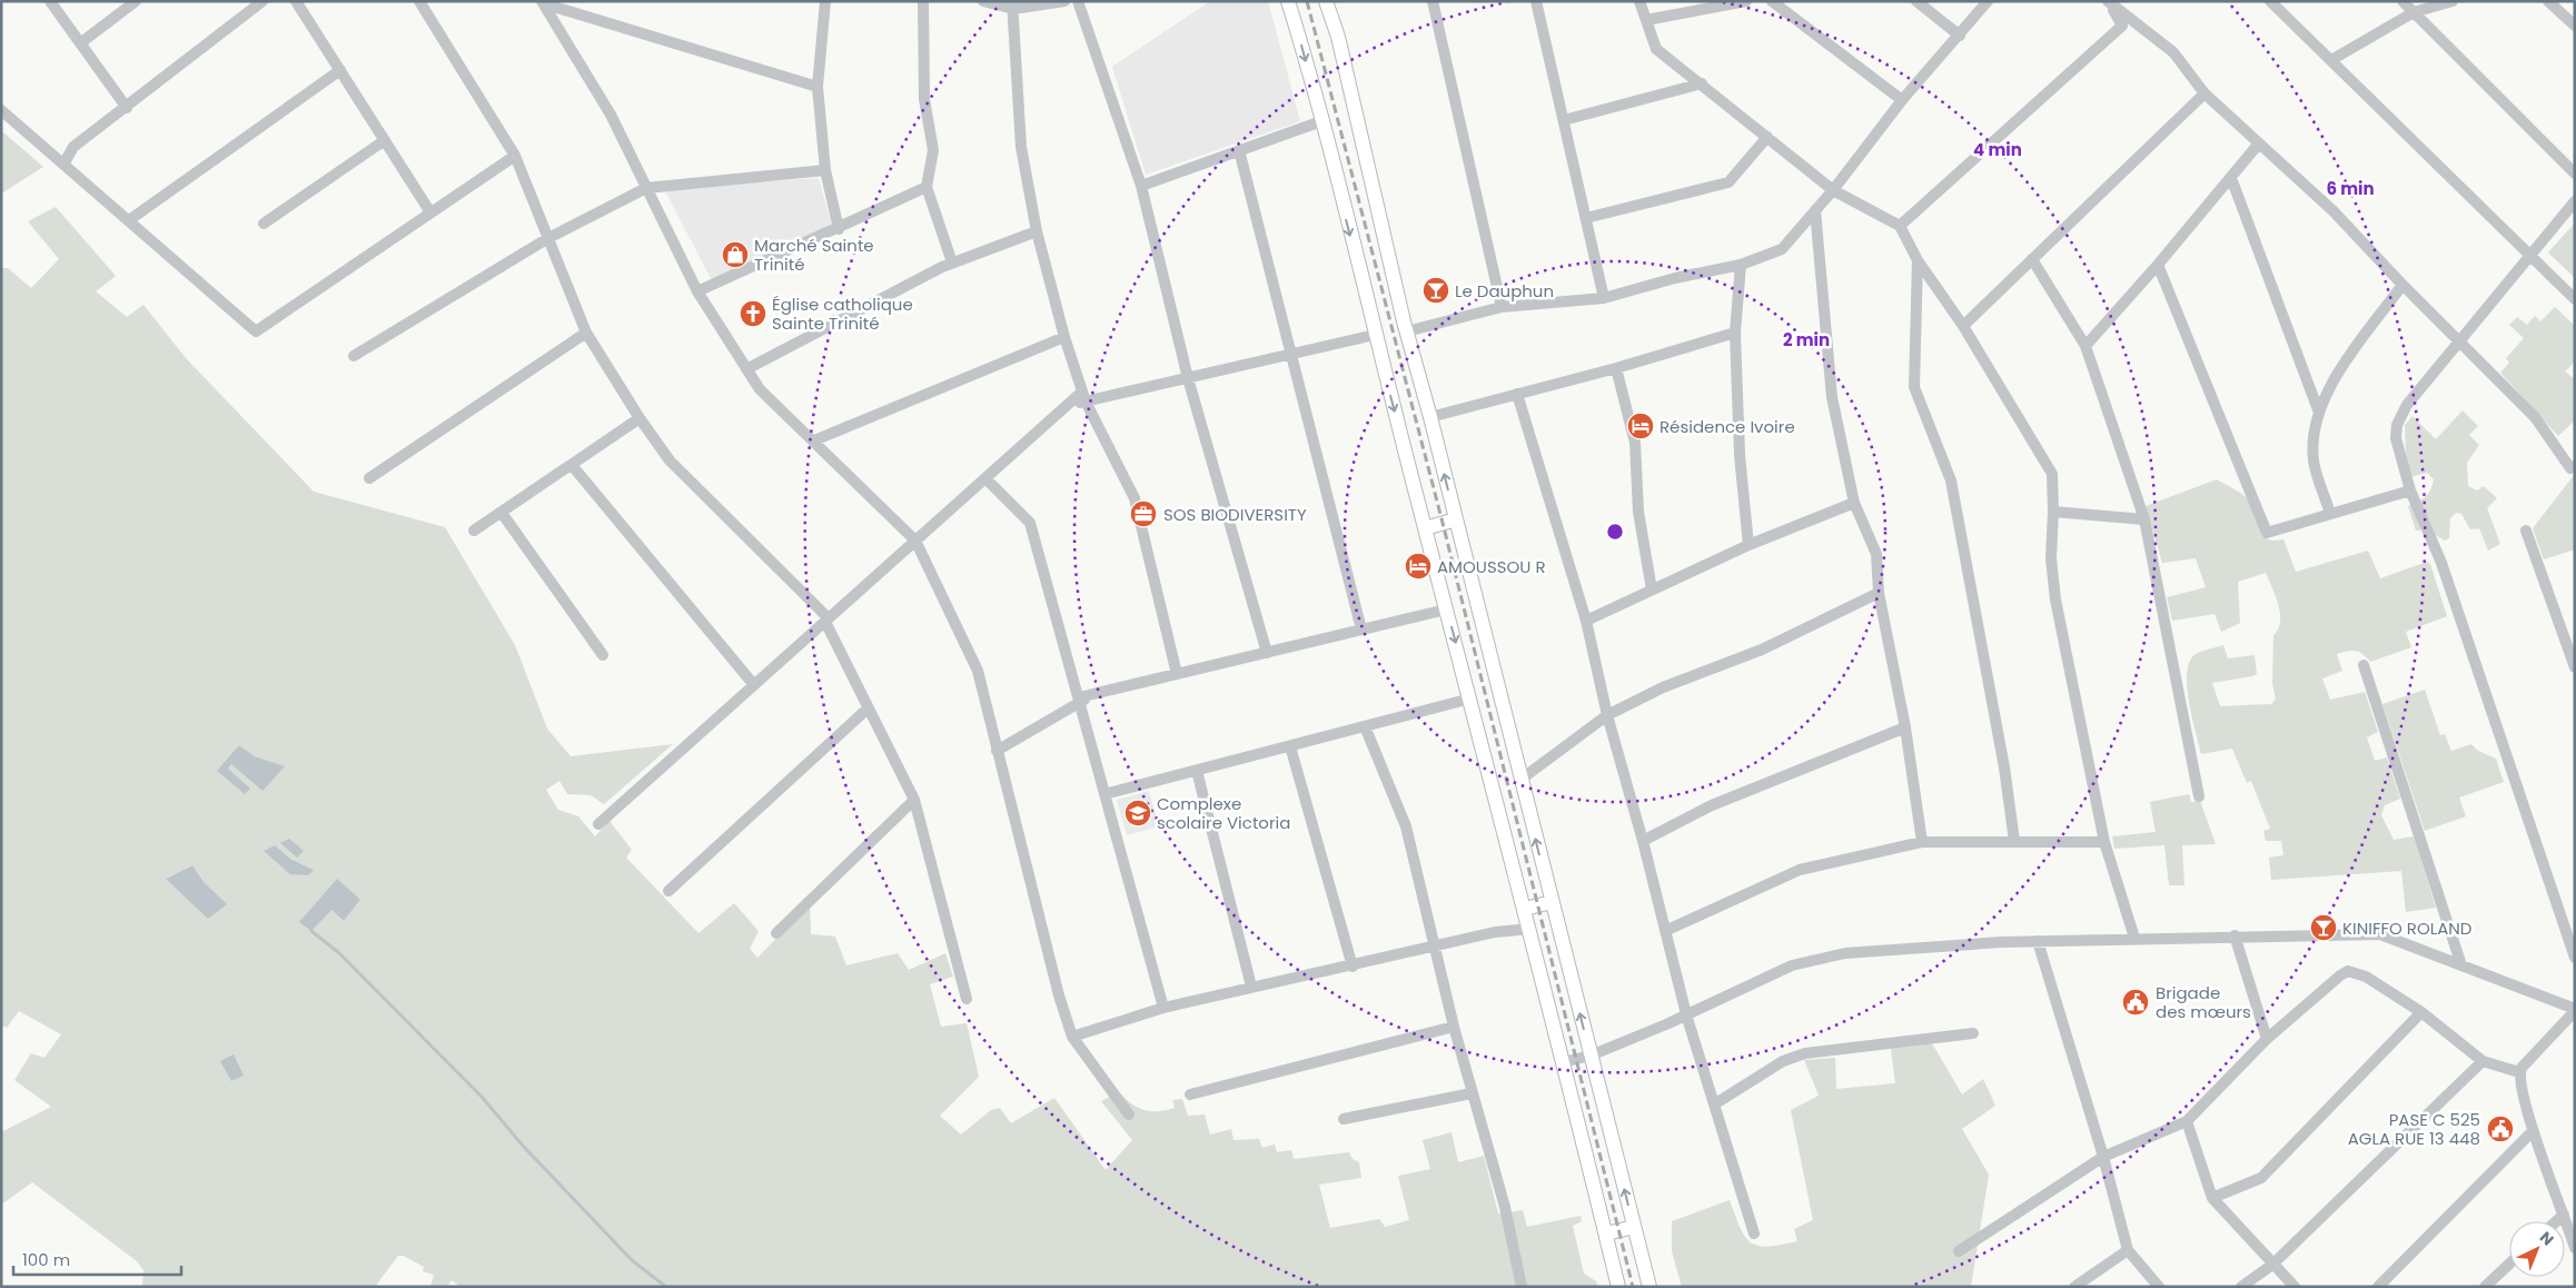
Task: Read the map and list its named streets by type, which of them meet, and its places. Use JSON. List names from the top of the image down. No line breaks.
{"places":{"shop":["Marché Sainte Trinité"],"bar":["Le Dauphun","KINIFFO ROLAND"],"church":["Église catholique Sainte Trinité"],"hotel":["Résidence Ivoire","AMOUSSOU R"],"office":["SOS BIODIVERSITY"],"school or university":["Complexe scolaire Victoria"],"public building":["Brigade des mœurs","PASE C 525 AGLA RUE 13 448"]},"scale_bar":"100 m","north":"top right","rings":["4 min","6 min","2 min"]}
